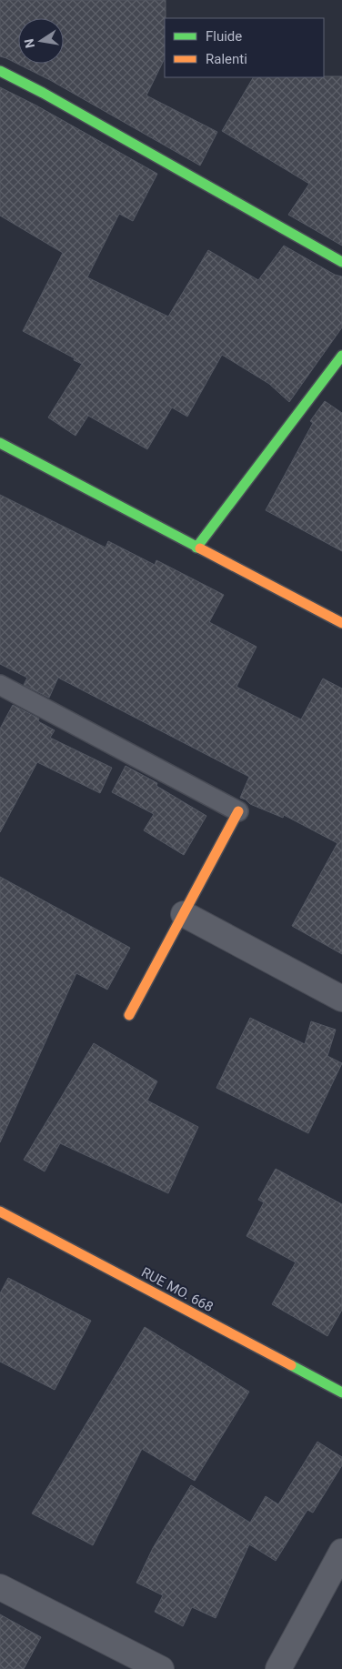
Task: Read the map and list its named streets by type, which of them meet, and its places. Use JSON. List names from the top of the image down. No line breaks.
{"streets":{"street":["RUE MO. 668"]},"legend":["Fluide","Ralenti"],"north":"left"}
